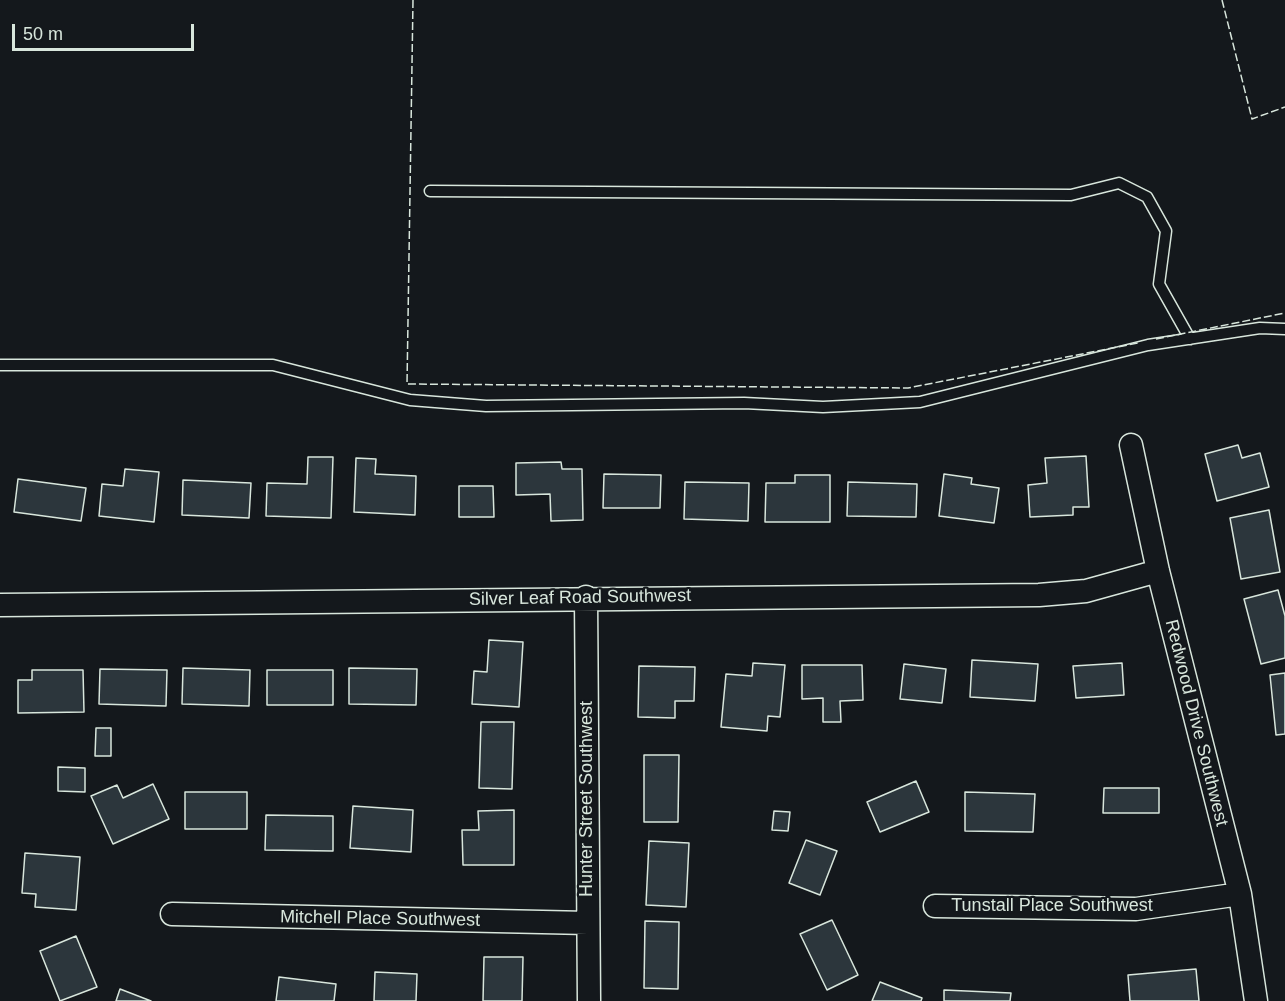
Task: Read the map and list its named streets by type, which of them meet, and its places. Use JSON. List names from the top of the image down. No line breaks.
{"streets":{"street":["Silver Leaf Road Southwest","Redwood Drive Southwest","Hunter Street Southwest","Tunstall Place Southwest","Mitchell Place Southwest"]},"crossings":[["Silver Leaf Road Southwest","Redwood Drive Southwest"],["Silver Leaf Road Southwest","Hunter Street Southwest"],["Redwood Drive Southwest","Tunstall Place Southwest"],["Hunter Street Southwest","Mitchell Place Southwest"]],"scale_bar":"50 m"}
